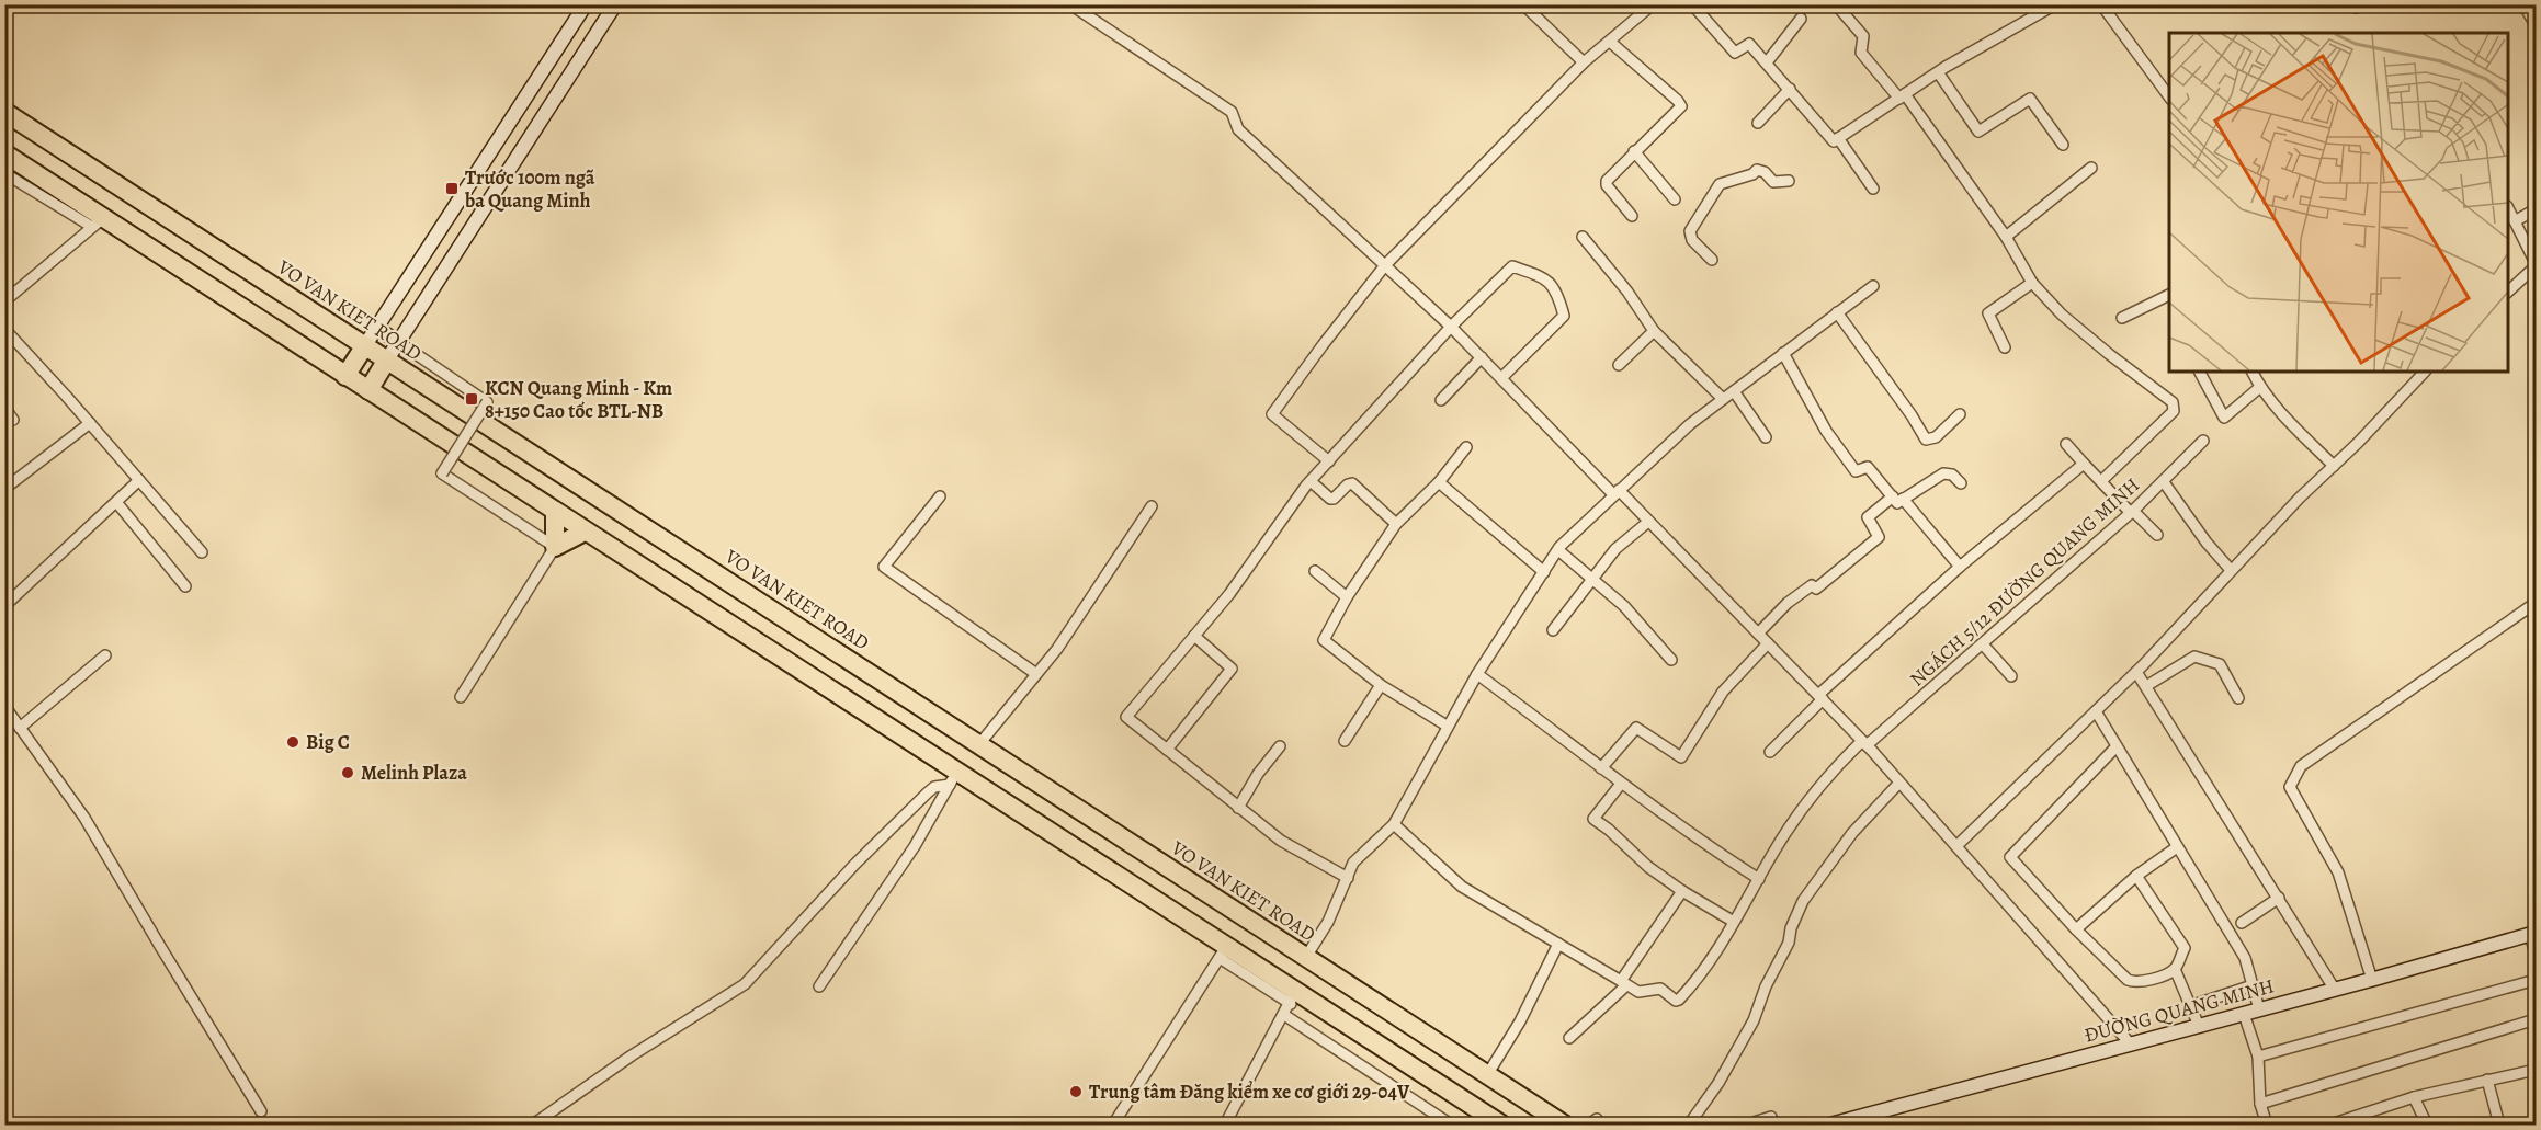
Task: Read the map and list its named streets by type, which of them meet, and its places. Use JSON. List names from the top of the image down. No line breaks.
{"streets":{"highway":["VO VAN KIET ROAD"],"street":["NGÁCH 5/12 ĐƯỜNG QUANG MINH","ĐƯỜNG QUANG MINH"]},"places":{"transit":["Trước 100m ngã ba Quang Minh","KCN Quang Minh - Km 8+150 Cao tốc BTL-NB"],"other":["Big C","Melinh Plaza","Trung tâm Đăng kiểm xe cơ giới 29-04V"]}}
